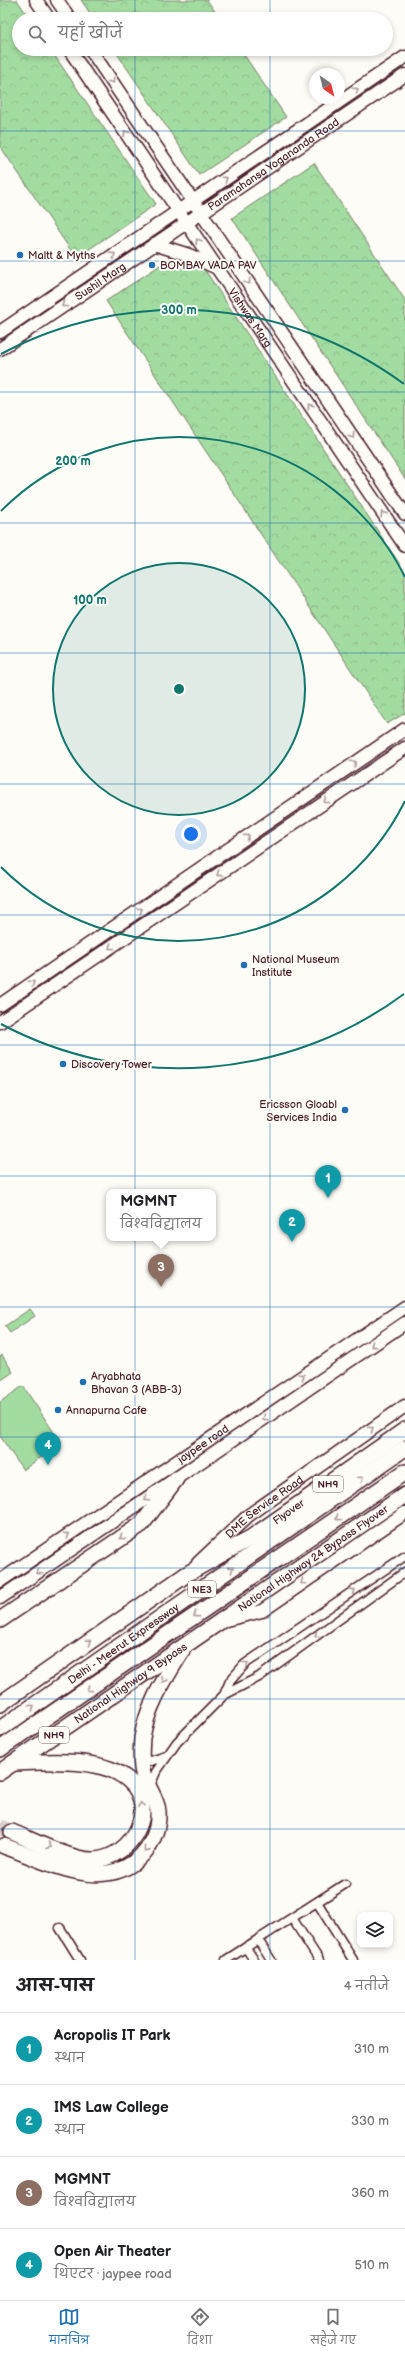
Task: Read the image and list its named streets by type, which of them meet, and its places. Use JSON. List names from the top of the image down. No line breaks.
{"streets":{"highway":["NH9","Flyover","National Highway 24 Bypass Flyover","NE3","Delhi - Meerut Expressway","National Highway 9 Bypass"],"street":["Paramahansa Yogananda Road","Sushil Marg","Vishwas Marg","jaypee road","DME Service Road"]},"crossings":[["Paramahansa Yogananda Road","Sushil Marg"],["Paramahansa Yogananda Road","Vishwas Marg"],["Sushil Marg","Vishwas Marg"],["DME Service Road","Flyover"],["National Highway 24 Bypass Flyover","National Highway 9 Bypass"]],"places":["Maltt & Myths","BOMBAY VADA PAV","National Museum Institute","Discovery Tower","Ericsson Gloabl Services India","Aryabhata Bhavan 3 (ABB-3)","Annapurna Cafe"],"north":"bottom right","page":{"search":"यहाँ खोजें","pins":["1","2","3","4"],"popup":["MGMNT","विश्वविद्यालय"],"heading":["आस-पास","4 नतीजे"],"list":[{"mark":"1","name":"Acropolis IT Park","note":"स्थान","value":"310 m"},{"mark":"2","name":"IMS Law College","note":"स्थान","value":"330 m"},{"mark":"3","name":"MGMNT","note":"विश्वविद्यालय","value":"360 m"},{"mark":"4","name":"Open Air Theater","note":"थिएटर · jaypee road","value":"510 m"}],"nav":["मानचित्र","दिशा","सहेजे गए"]},"rings":["300 m","200 m","100 m"]}
